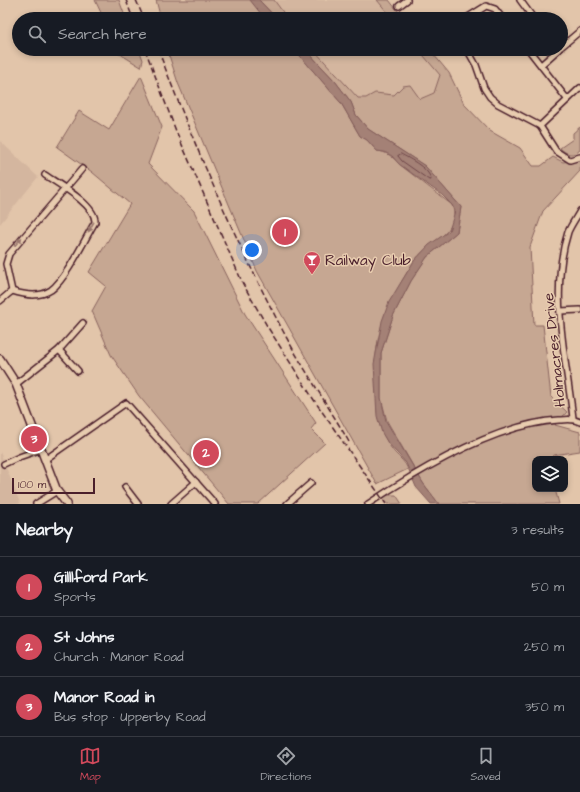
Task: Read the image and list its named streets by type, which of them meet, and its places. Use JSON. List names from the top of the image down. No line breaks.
{"streets":{"street":["Holmacres Drive"]},"places":{"bar":["Railway Club"]},"scale_bar":"100 m","page":{"search":"Search here","pins":["1","3","2"],"scale":"100 m","heading":["Nearby","3 results"],"list":[{"mark":"1","name":"Gilllford Park","note":"Sports","value":"50 m"},{"mark":"2","name":"St Johns","note":"Church · Manor Road","value":"250 m"},{"mark":"3","name":"Manor Road in","note":"Bus stop · Upperby Road","value":"350 m"}],"nav":["Map","Directions","Saved"]}}
